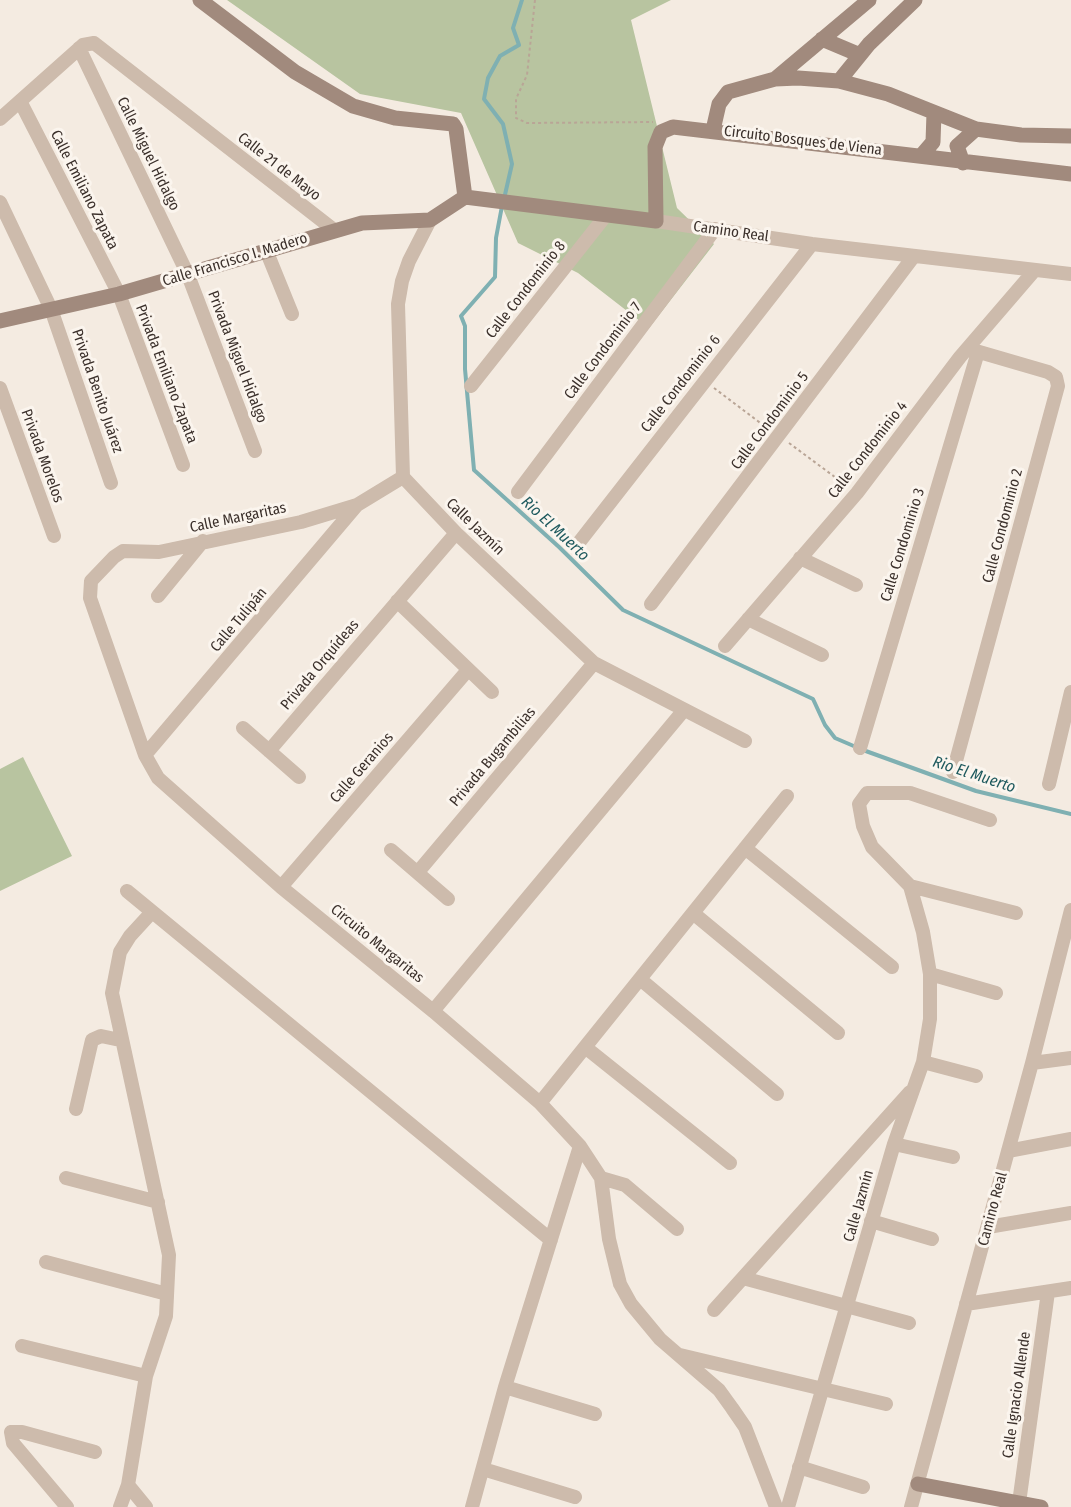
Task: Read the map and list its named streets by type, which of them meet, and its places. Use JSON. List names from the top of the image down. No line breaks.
{"streets":{"main road":["Circuito Bosques de Viena","Camino Real","Calle Francisco I. Madero"],"street":["Calle Miguel Hidalgo","Calle 21 de Mayo","Calle Emiliano Zapata","Calle Condominio 8","Calle Condominio 7","Privada Miguel Hidalgo","Privada Emiliano Zapata","Calle Condominio 6","Privada Benito Juárez","Calle Condominio 5","Calle Condominio 4","Privada Morelos","Calle Margaritas","Calle Condominio 2","Calle Jazmín","Calle Condominio 3","Calle Tulipán","Privada Orquídeas","Privada Bugambilias","Calle Geranios","Circuito Margaritas","Calle Ignacio Allende"]},"crossings":[["Calle Miguel Hidalgo","Calle 21 de Mayo"],["Calle Miguel Hidalgo","Calle Francisco I. Madero"],["Calle Miguel Hidalgo","Privada Miguel Hidalgo"],["Calle 21 de Mayo","Calle Francisco I. Madero"],["Calle Emiliano Zapata","Calle Francisco I. Madero"],["Calle Emiliano Zapata","Privada Emiliano Zapata"],["Camino Real","Calle Condominio 8"],["Camino Real","Calle Condominio 7"],["Camino Real","Calle Condominio 6"],["Camino Real","Calle Condominio 5"],["Camino Real","Calle Condominio 4"],["Calle Francisco I. Madero","Privada Miguel Hidalgo"],["Calle Francisco I. Madero","Privada Emiliano Zapata"],["Calle Francisco I. Madero","Privada Benito Juárez"],["Calle Condominio 4","Calle Condominio 2"],["Calle Condominio 4","Calle Condominio 3"],["Calle Margaritas","Calle Jazmín"],["Calle Margaritas","Calle Tulipán"],["Calle Margaritas","Circuito Margaritas"],["Calle Condominio 2","Calle Condominio 3"],["Calle Jazmín","Privada Orquídeas"],["Calle Jazmín","Privada Bugambilias"],["Calle Tulipán","Circuito Margaritas"],["Calle Geranios","Circuito Margaritas"]],"water":["Rio El Muerto"]}
